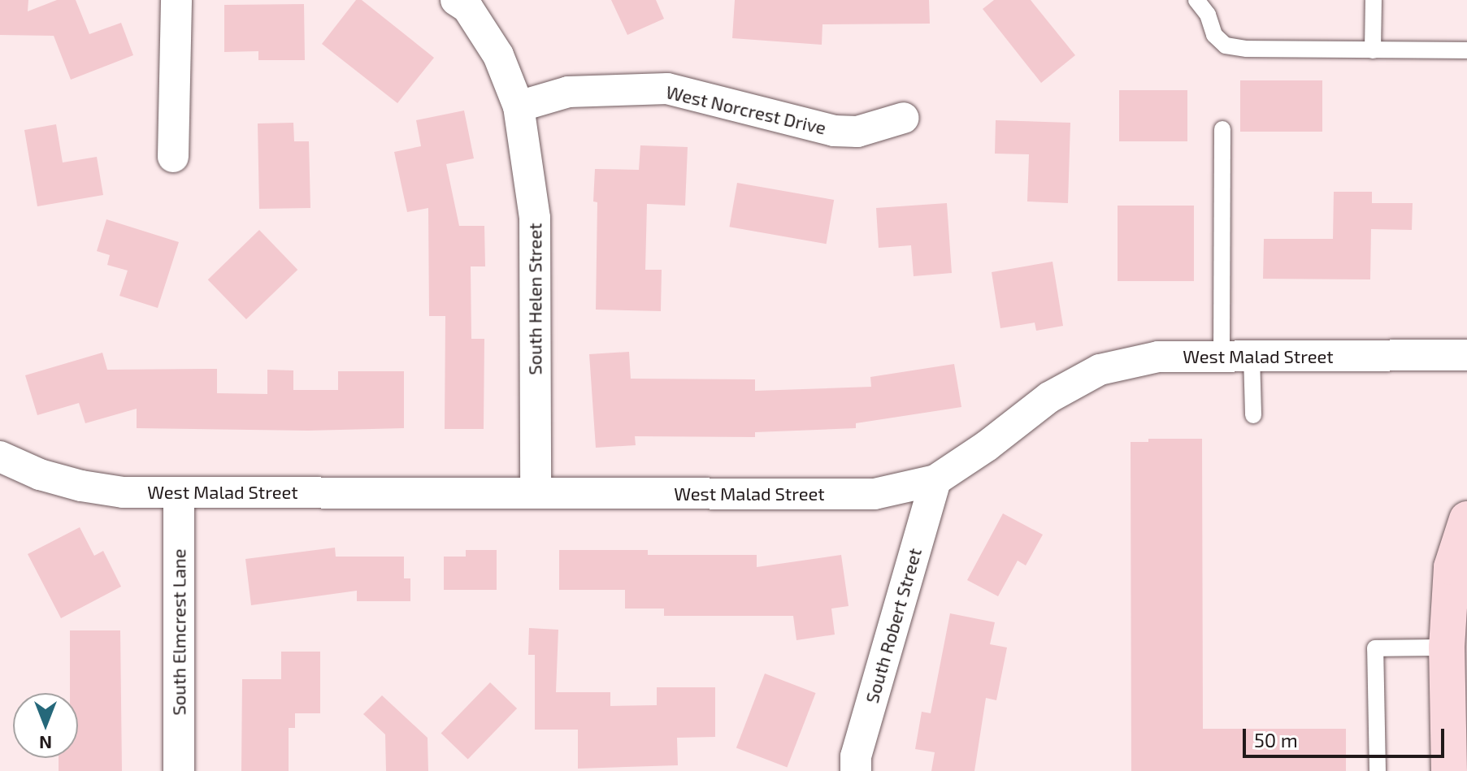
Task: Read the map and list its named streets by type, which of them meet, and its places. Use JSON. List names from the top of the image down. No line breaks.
{"streets":{"street":["West Norcrest Drive","South Helen Street","West Malad Street","South Robert Street","South Elmcrest Lane"]},"crossings":[["West Norcrest Drive","South Helen Street"],["South Helen Street","West Malad Street"],["West Malad Street","South Robert Street"],["West Malad Street","South Elmcrest Lane"]],"scale_bar":"50 m","north":"bottom"}
